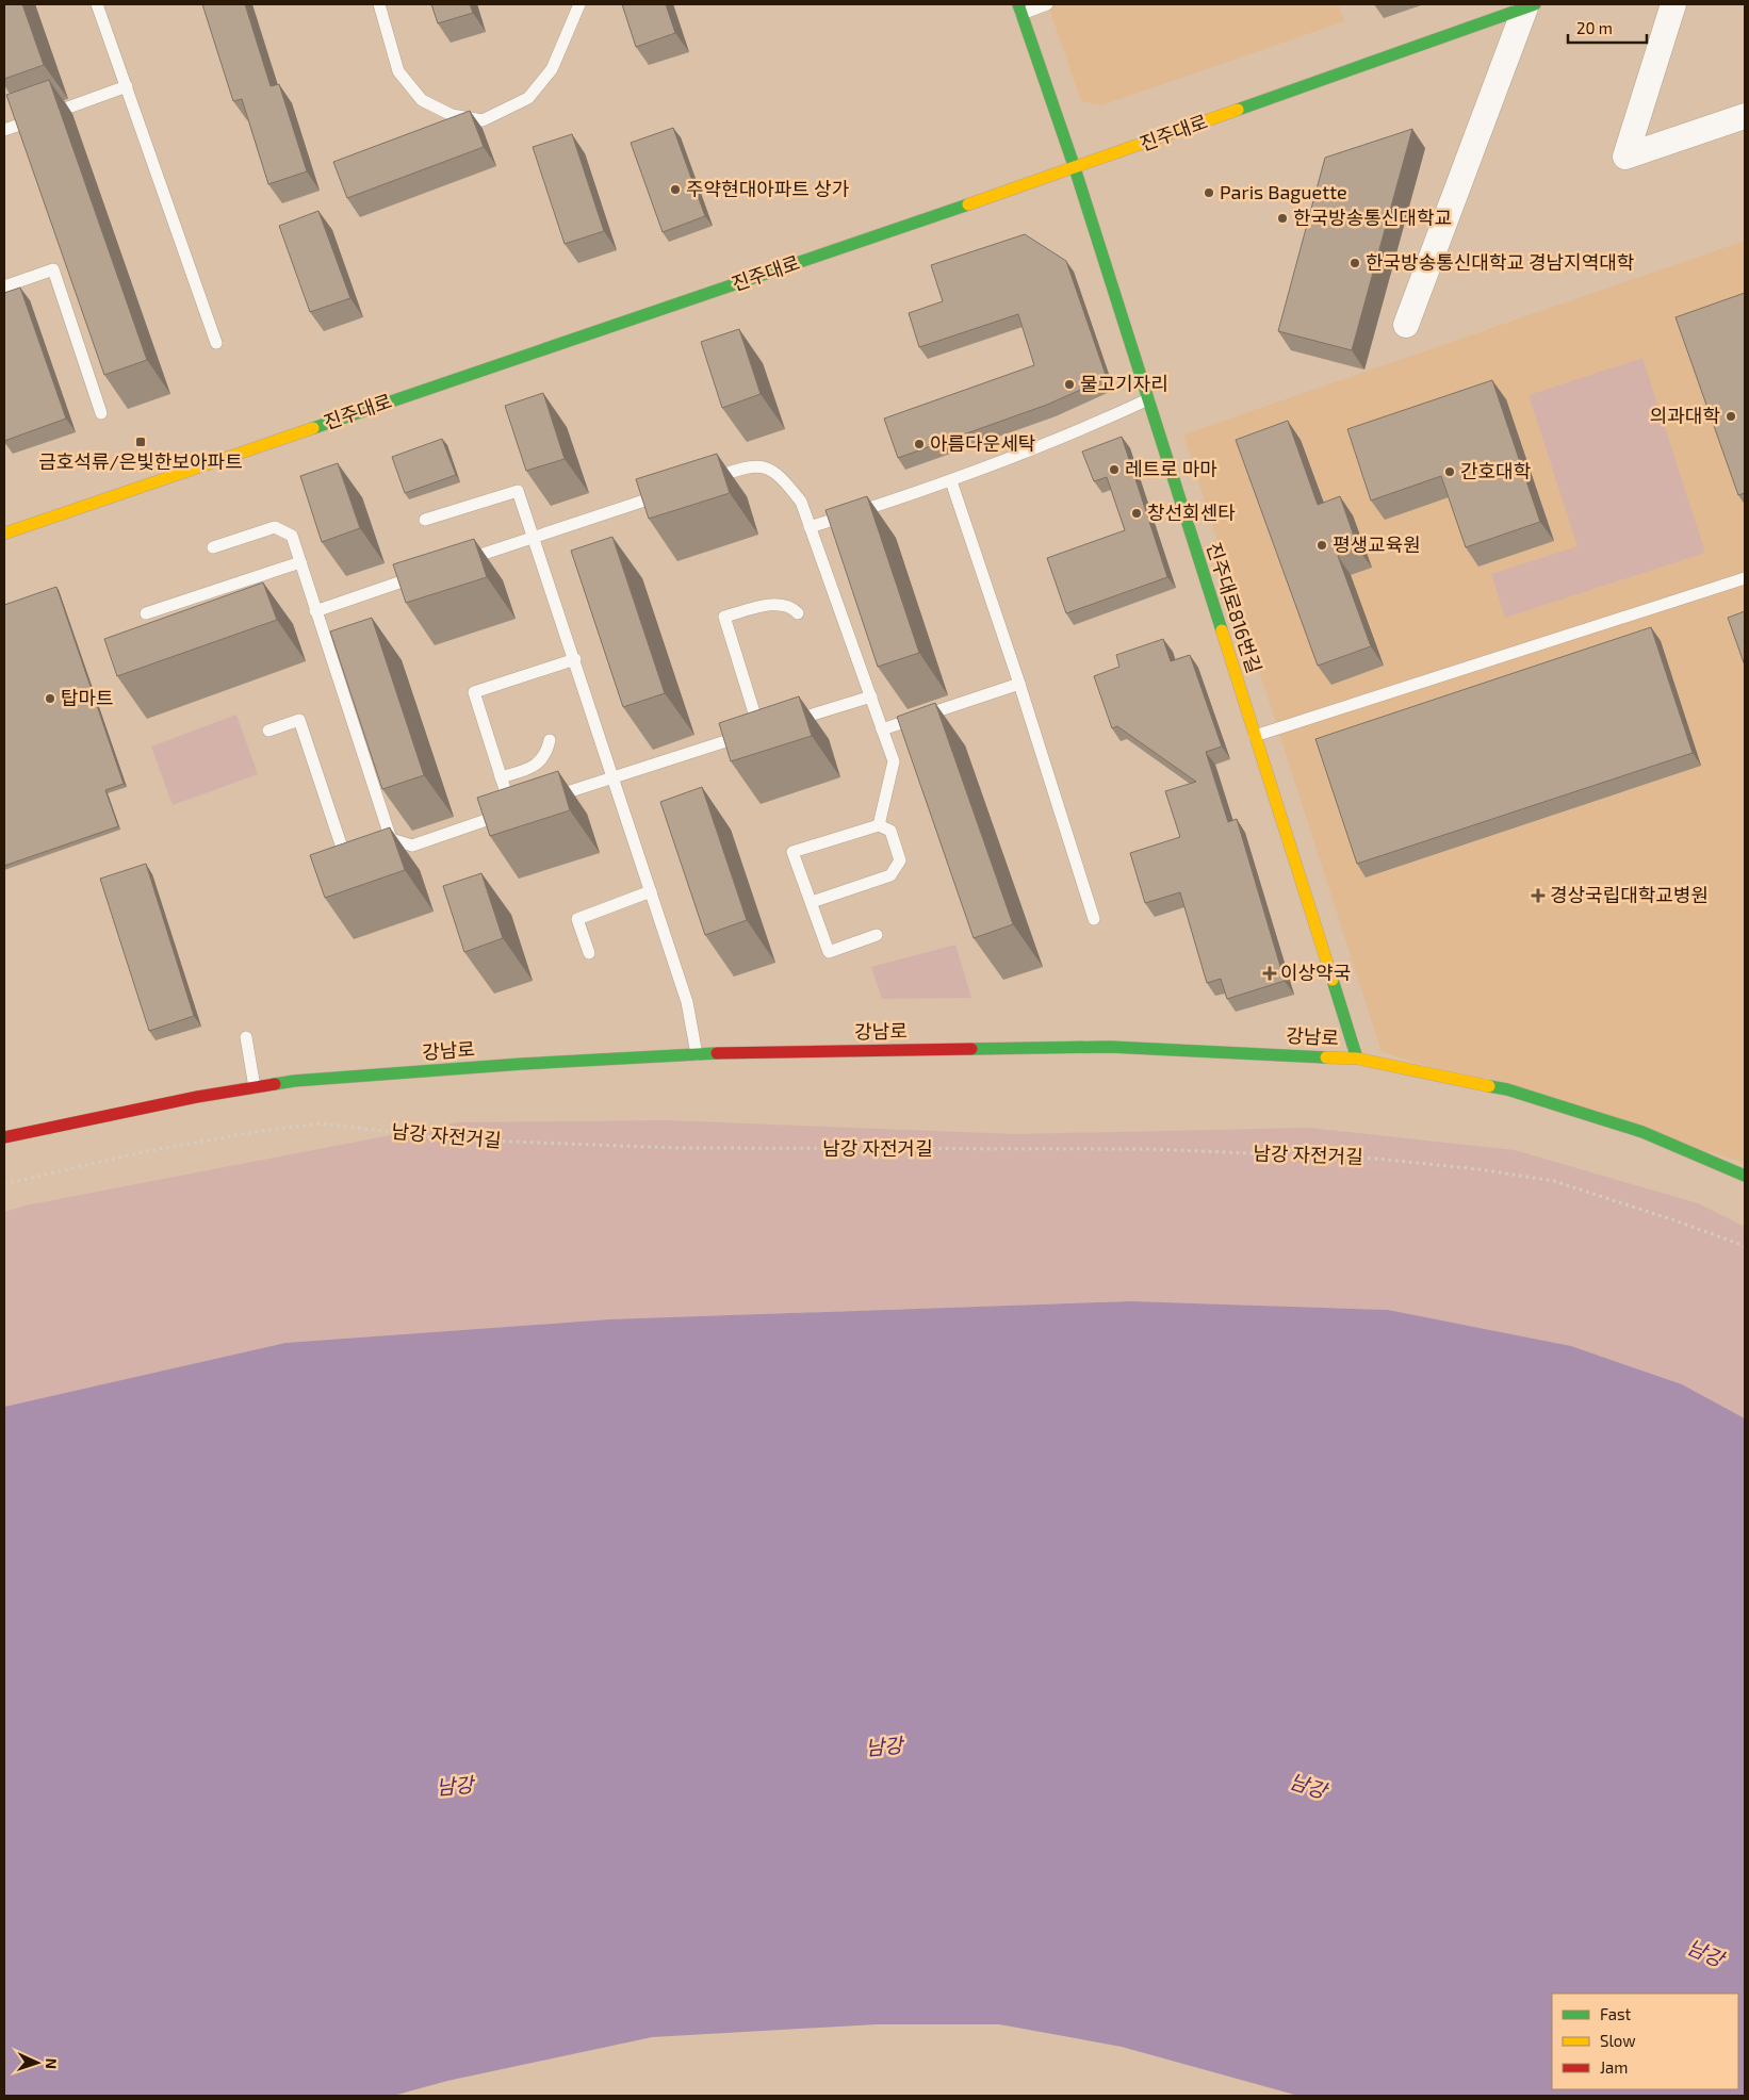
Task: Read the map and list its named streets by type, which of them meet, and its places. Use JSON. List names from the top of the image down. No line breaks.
{"streets":{"street":["진주대로","진주대로816번길","강남로"],"path":["남강 자전거길"]},"crossings":[["진주대로","진주대로816번길"],["진주대로816번길","강남로"]],"water":["남강"],"places":{"other":["주약현대아파트 상가","Paris Baguette","한국방송통신대학교","한국방송통신대학교 경남지역대학","물고기자리","의과대학","아름다운세탁","레트로 마마","간호대학","창선회센타","평생교육원","탑마트"],"transit":["금호석류/은빛한보아파트"],"health":["경상국립대학교병원","이상약국"]},"legend":["Fast","Slow","Jam"],"scale_bar":"20 m","north":"right"}
